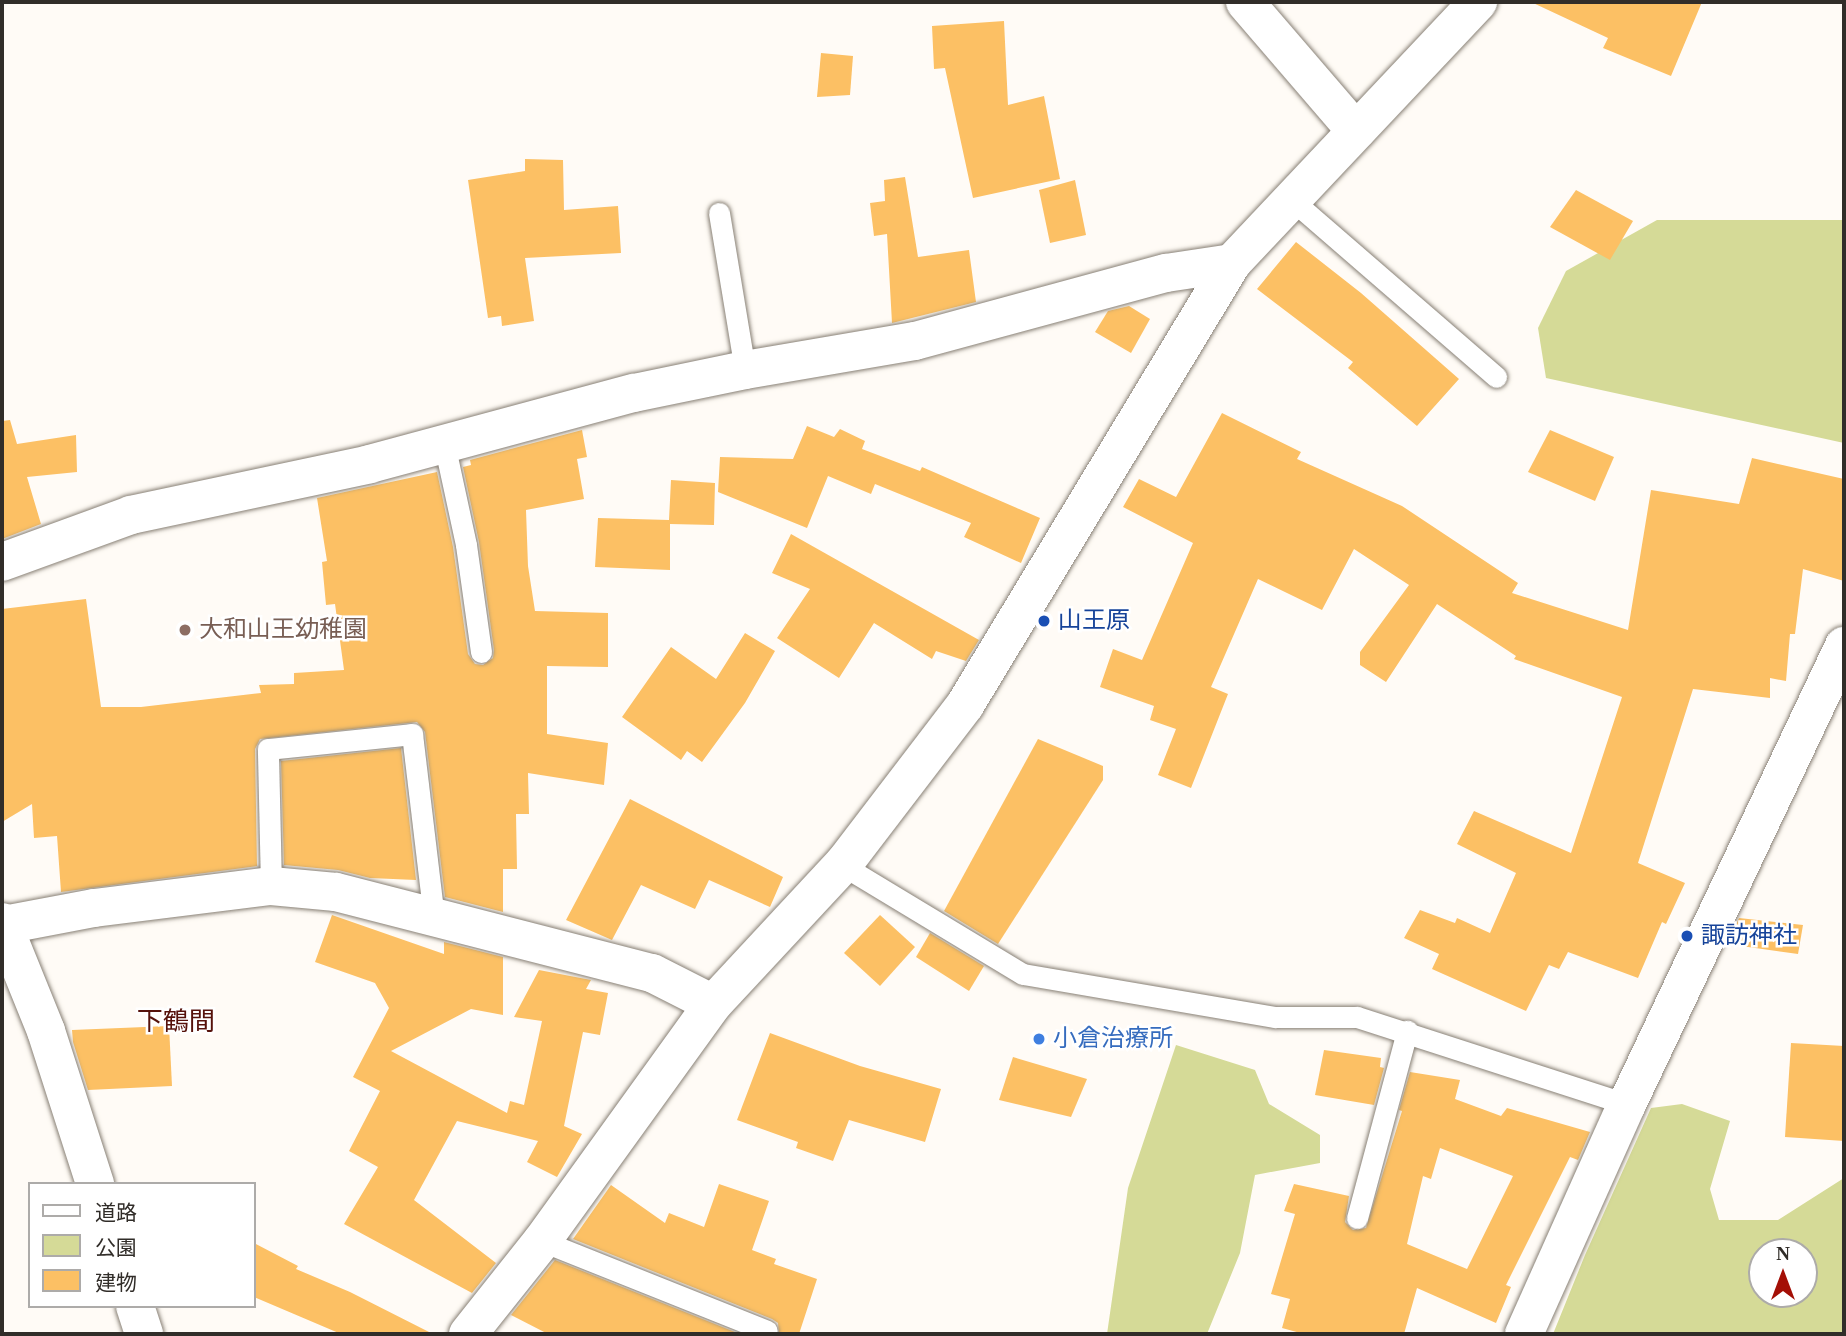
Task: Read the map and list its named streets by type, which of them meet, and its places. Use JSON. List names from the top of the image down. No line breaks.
{"districts":["下鶴間"],"places":["山王原","大和山王幼稚園","諏訪神社","小倉治療所"],"legend":["道路","公園","建物"],"north":"top"}
